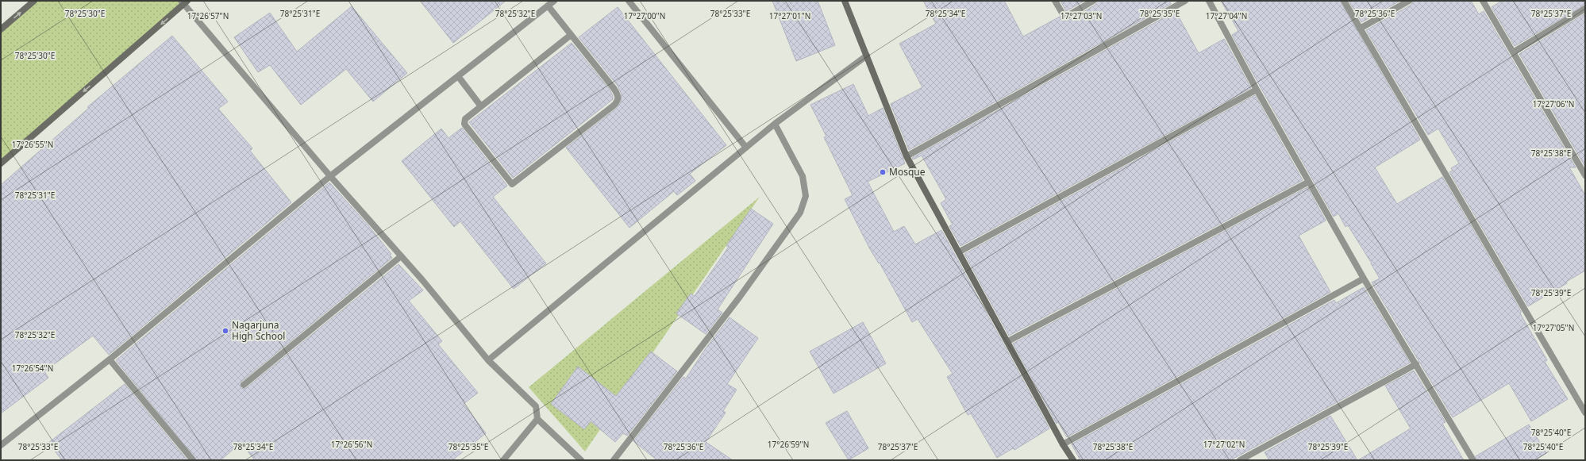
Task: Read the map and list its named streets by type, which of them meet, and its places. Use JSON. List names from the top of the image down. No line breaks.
{"places":["Mosque","Nagarjuna High School"],"coordinates":["78°25'30\"E","78°25'31\"E","78°25'32\"E","78°25'33\"E","78°25'34\"E","78°25'35\"E","78°25'36\"E","78°25'37\"E","17°27'00\"N","17°27'03\"N","17°27'04\"N","17°26'57\"N","17°27'01\"N","17°27'06\"N","17°26'55\"N","78°25'38\"E","78°25'39\"E","17°27'05\"N","17°26'54\"N","78°25'40\"E","17°26'56\"N","17°26'59\"N","17°27'02\"N"]}
